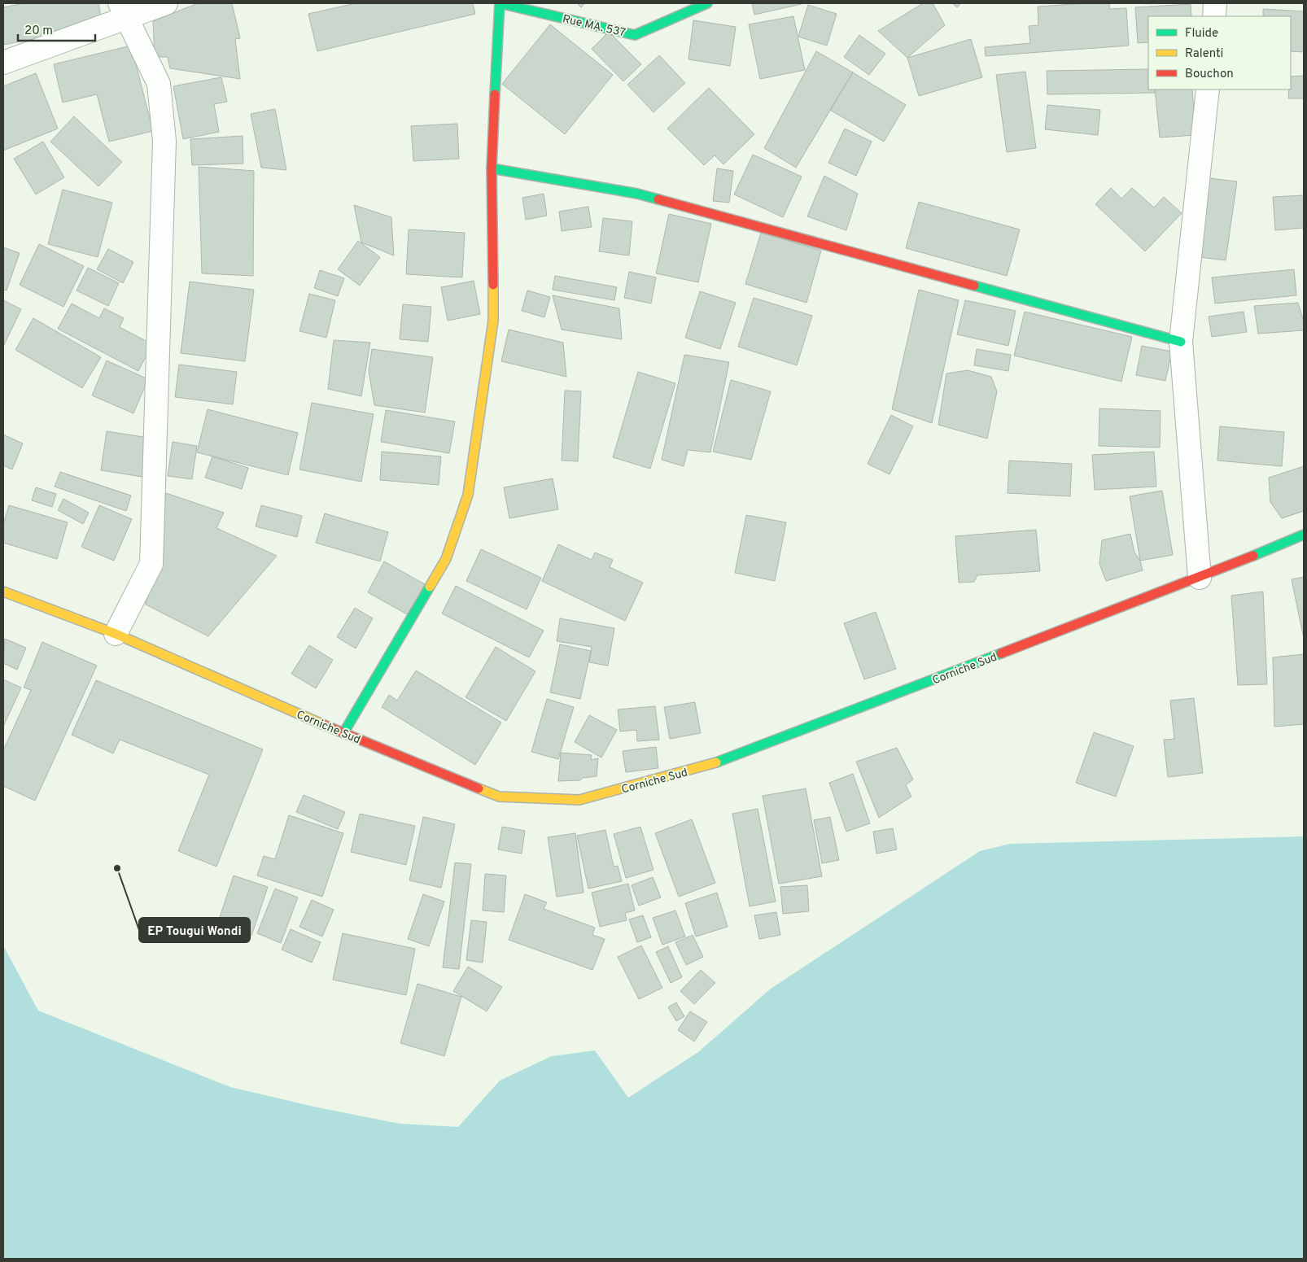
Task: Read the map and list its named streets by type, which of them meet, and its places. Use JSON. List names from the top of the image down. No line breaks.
{"streets":{"street":["Rue MA. 537","Corniche Sud"]},"places":["EP Tougui Wondi"],"legend":["Fluide","Ralenti","Bouchon"],"scale_bar":"20 m"}
